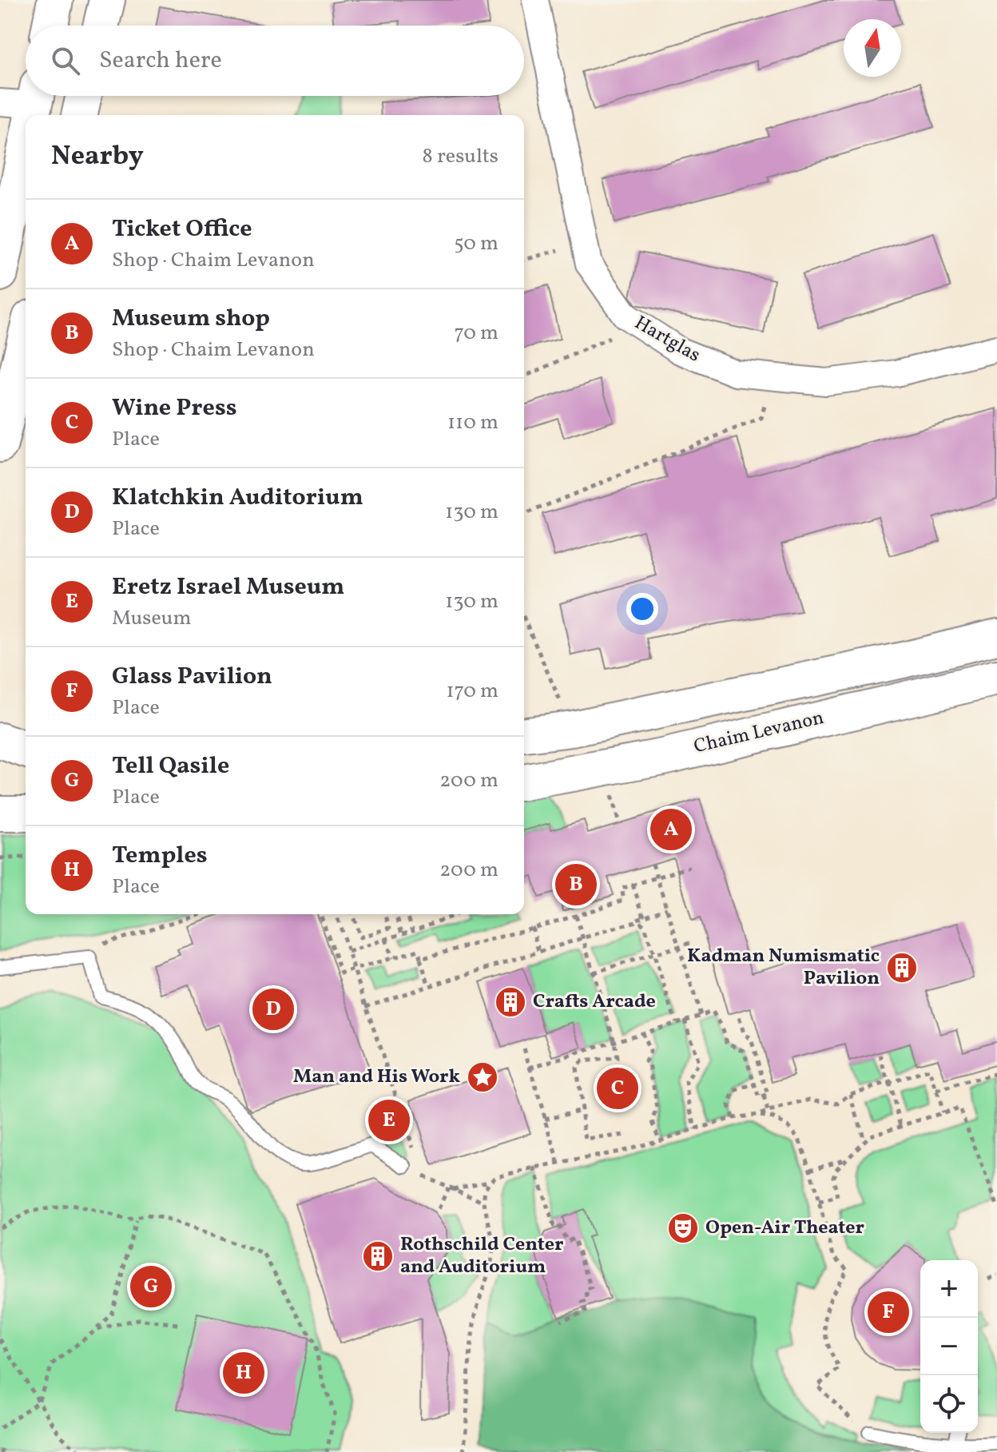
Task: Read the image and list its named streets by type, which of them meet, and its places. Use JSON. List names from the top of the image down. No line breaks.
{"streets":{"main road":["Chaim Levanon"],"street":["Hartglas"]},"places":{"building":["Kadman Numismatic Pavilion","Crafts Arcade","Rothschild Center and Auditorium"],"place":["Man and His Work"],"theatre":["Open-Air Theater"]},"north":"top","page":{"search":"Search here","heading":["Nearby","8 results"],"list":[{"mark":"A","name":"Ticket Office","note":"Shop · Chaim Levanon","value":"50 m"},{"mark":"B","name":"Museum shop","note":"Shop · Chaim Levanon","value":"70 m"},{"mark":"C","name":"Wine Press","note":"Place","value":"110 m"},{"mark":"D","name":"Klatchkin Auditorium","note":"Place","value":"130 m"},{"mark":"E","name":"Eretz Israel Museum","note":"Museum","value":"130 m"},{"mark":"F","name":"Glass Pavilion","note":"Place","value":"170 m"},{"mark":"G","name":"Tell Qasile","note":"Place","value":"200 m"},{"mark":"H","name":"Temples","note":"Place","value":"200 m"}],"pins":["A","B","D","C","E","G","F","H"],"map_buttons":["+","−"]}}
